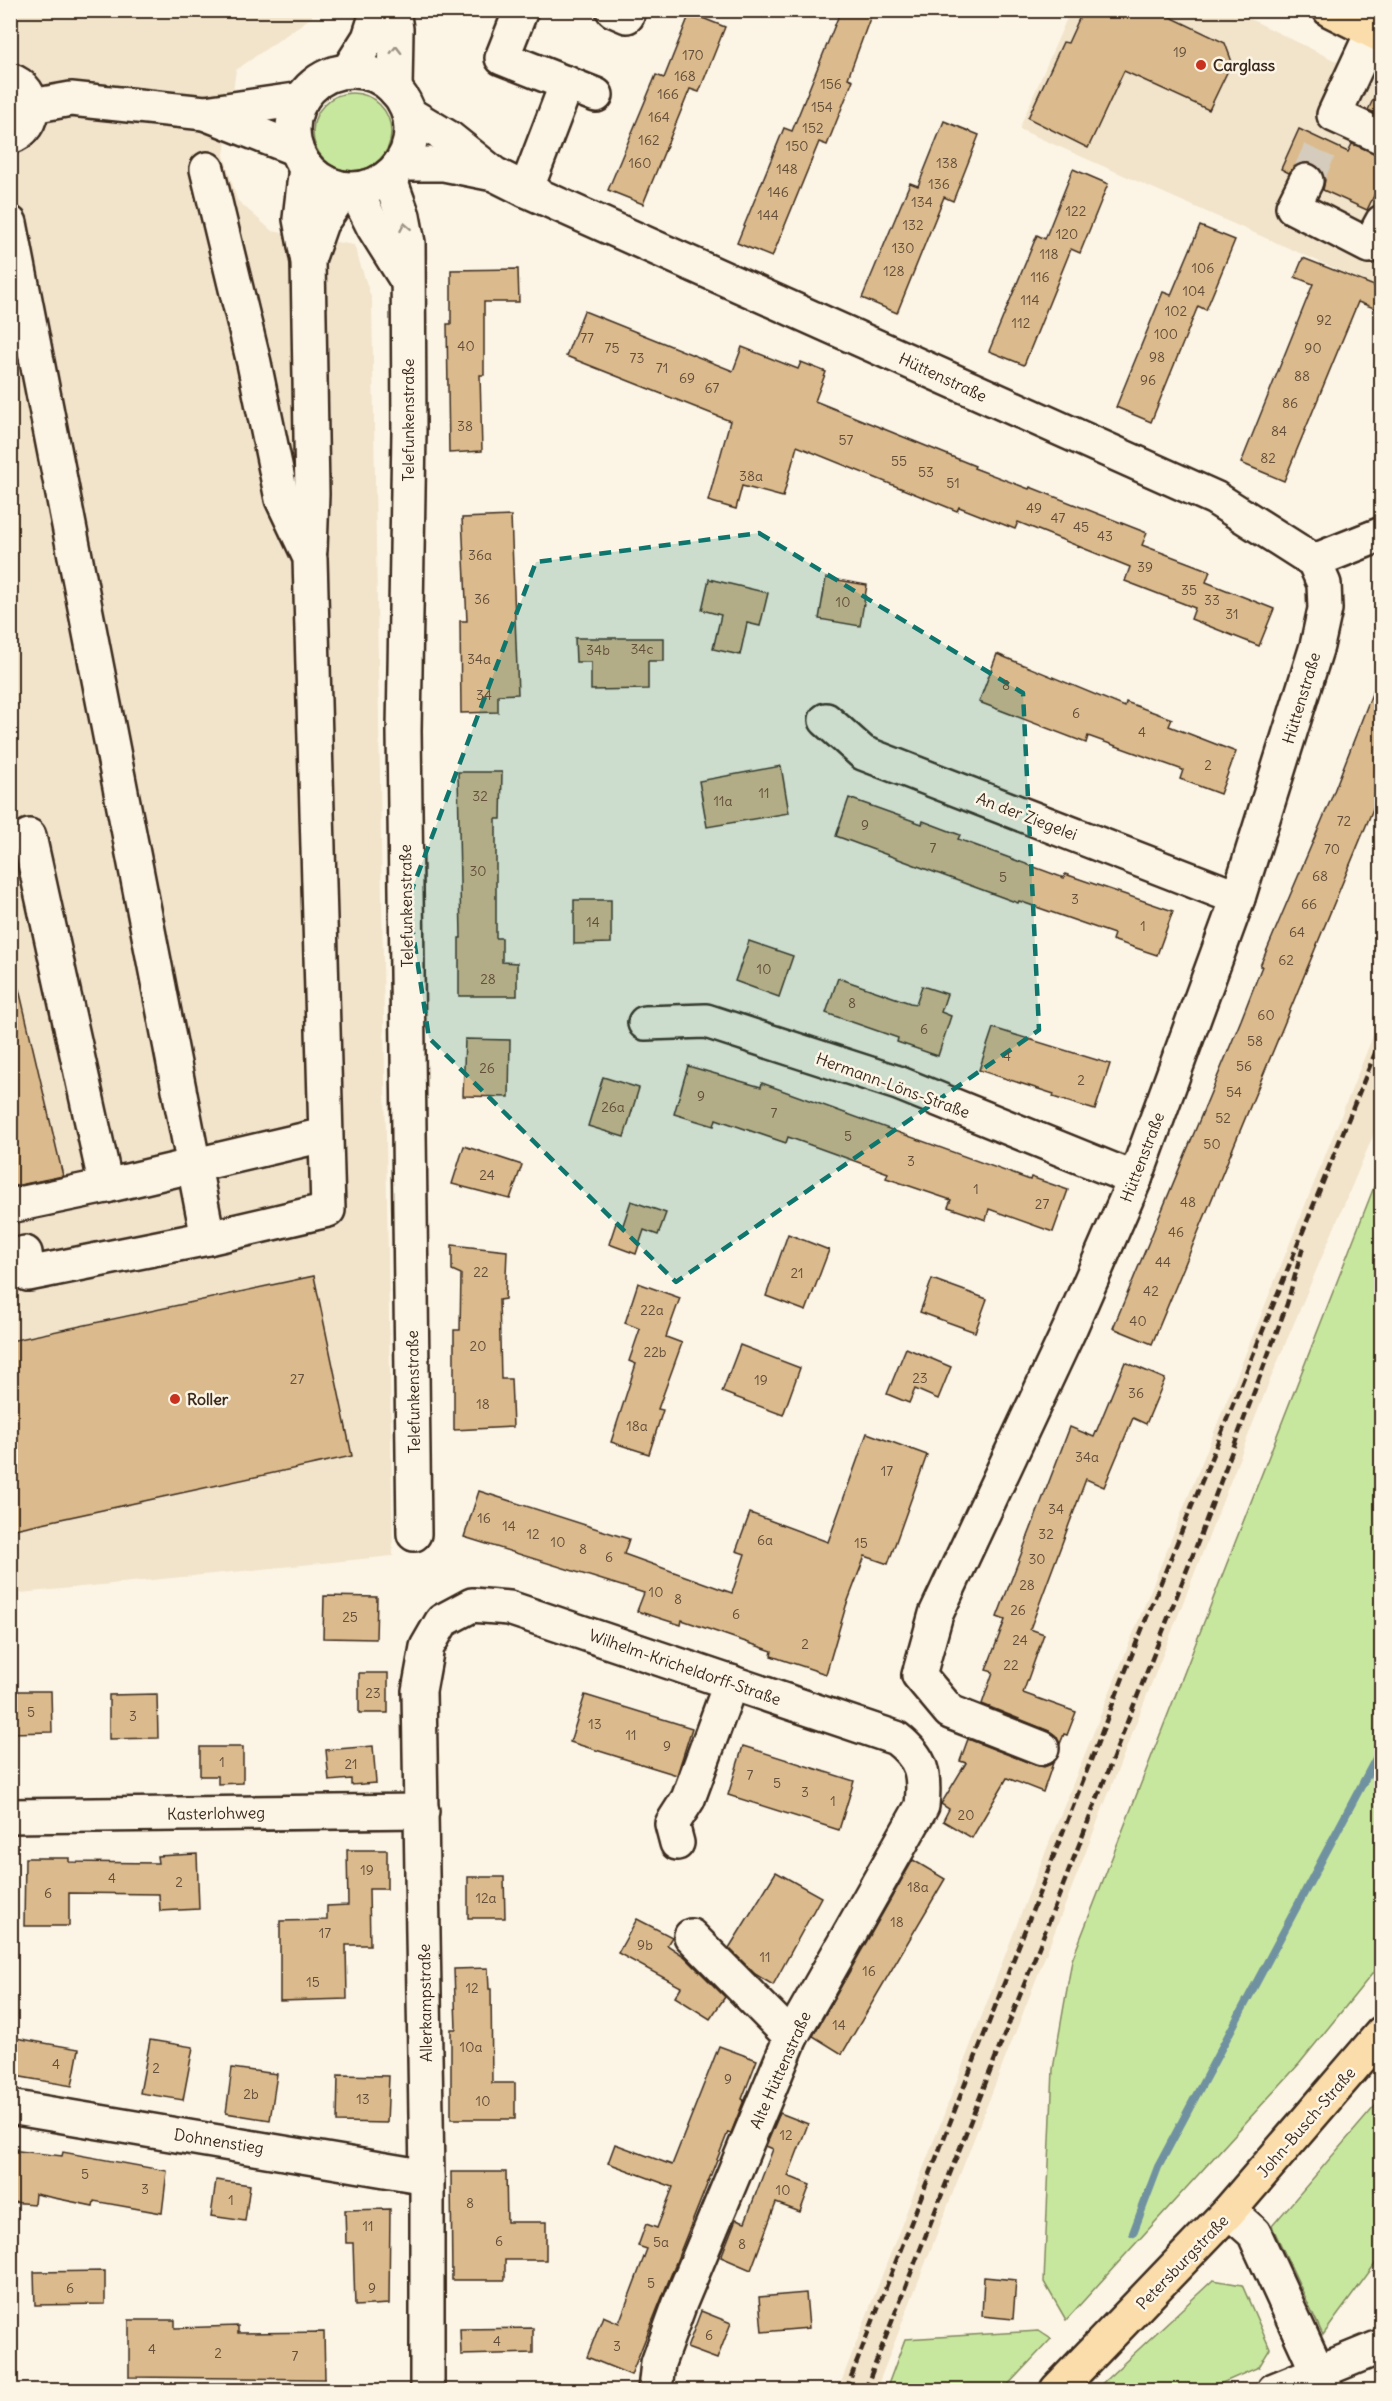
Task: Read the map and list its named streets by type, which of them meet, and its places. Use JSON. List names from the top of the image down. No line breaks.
{"streets":{"main road":["John-Busch-Straße","Petersburgstraße"],"street":["Hüttenstraße","Telefunkenstraße","An der Ziegelei","Hermann-Löns-Straße","Wilhelm-Kricheldorff-Straße","Kasterlohweg","Allerkampstraße","Alte Hüttenstraße","Dohnenstieg"]},"crossings":[["Hüttenstraße","An der Ziegelei"],["Hüttenstraße","Hermann-Löns-Straße"],["Wilhelm-Kricheldorff-Straße","Allerkampstraße"],["Wilhelm-Kricheldorff-Straße","Alte Hüttenstraße"],["Kasterlohweg","Allerkampstraße"],["Allerkampstraße","Dohnenstieg"],["John-Busch-Straße","Petersburgstraße"]],"places":["Carglass","Roller"],"house_numbers":["19","170","168","156","166","154","164","152","162","150","160","138","148","136","146","134","122","144","132","120","130","118","106","128","116","104","114","102","92","112","100","77","40","75","90","98","73","71","88","69","96","67","86","38","84","57","82","55","53","38a","51","49","47","45","43","36a","39","35","36","33","10","31","34c","34b","34a","8","34","6","4","2","11","32","11a","72","9","7","70","30","68","5","3","66","14","1","64","62","10","28","8","60","6","58","4","56","26","2","54","9","26a","7","52","5","50","3","24","1","48","27","46","44","22","21","42","22a","40","20","22b","23","27","19","36","18","18a","34a","17","34","16","14","12","32","6a","10","15","8","6","30","28","10","8","26","6","25","24","2","22","23","5","3","13","11","9","1","21","7","5","3","1","20","19","4","2","18a","6","12a","18","17","9b","11","16","15","12","14","10a","4","2","9","2b","13","10","12","5","3","10","1","8","11","6","5a","8","5","6","9","6","4","3","4","2","7"]}
